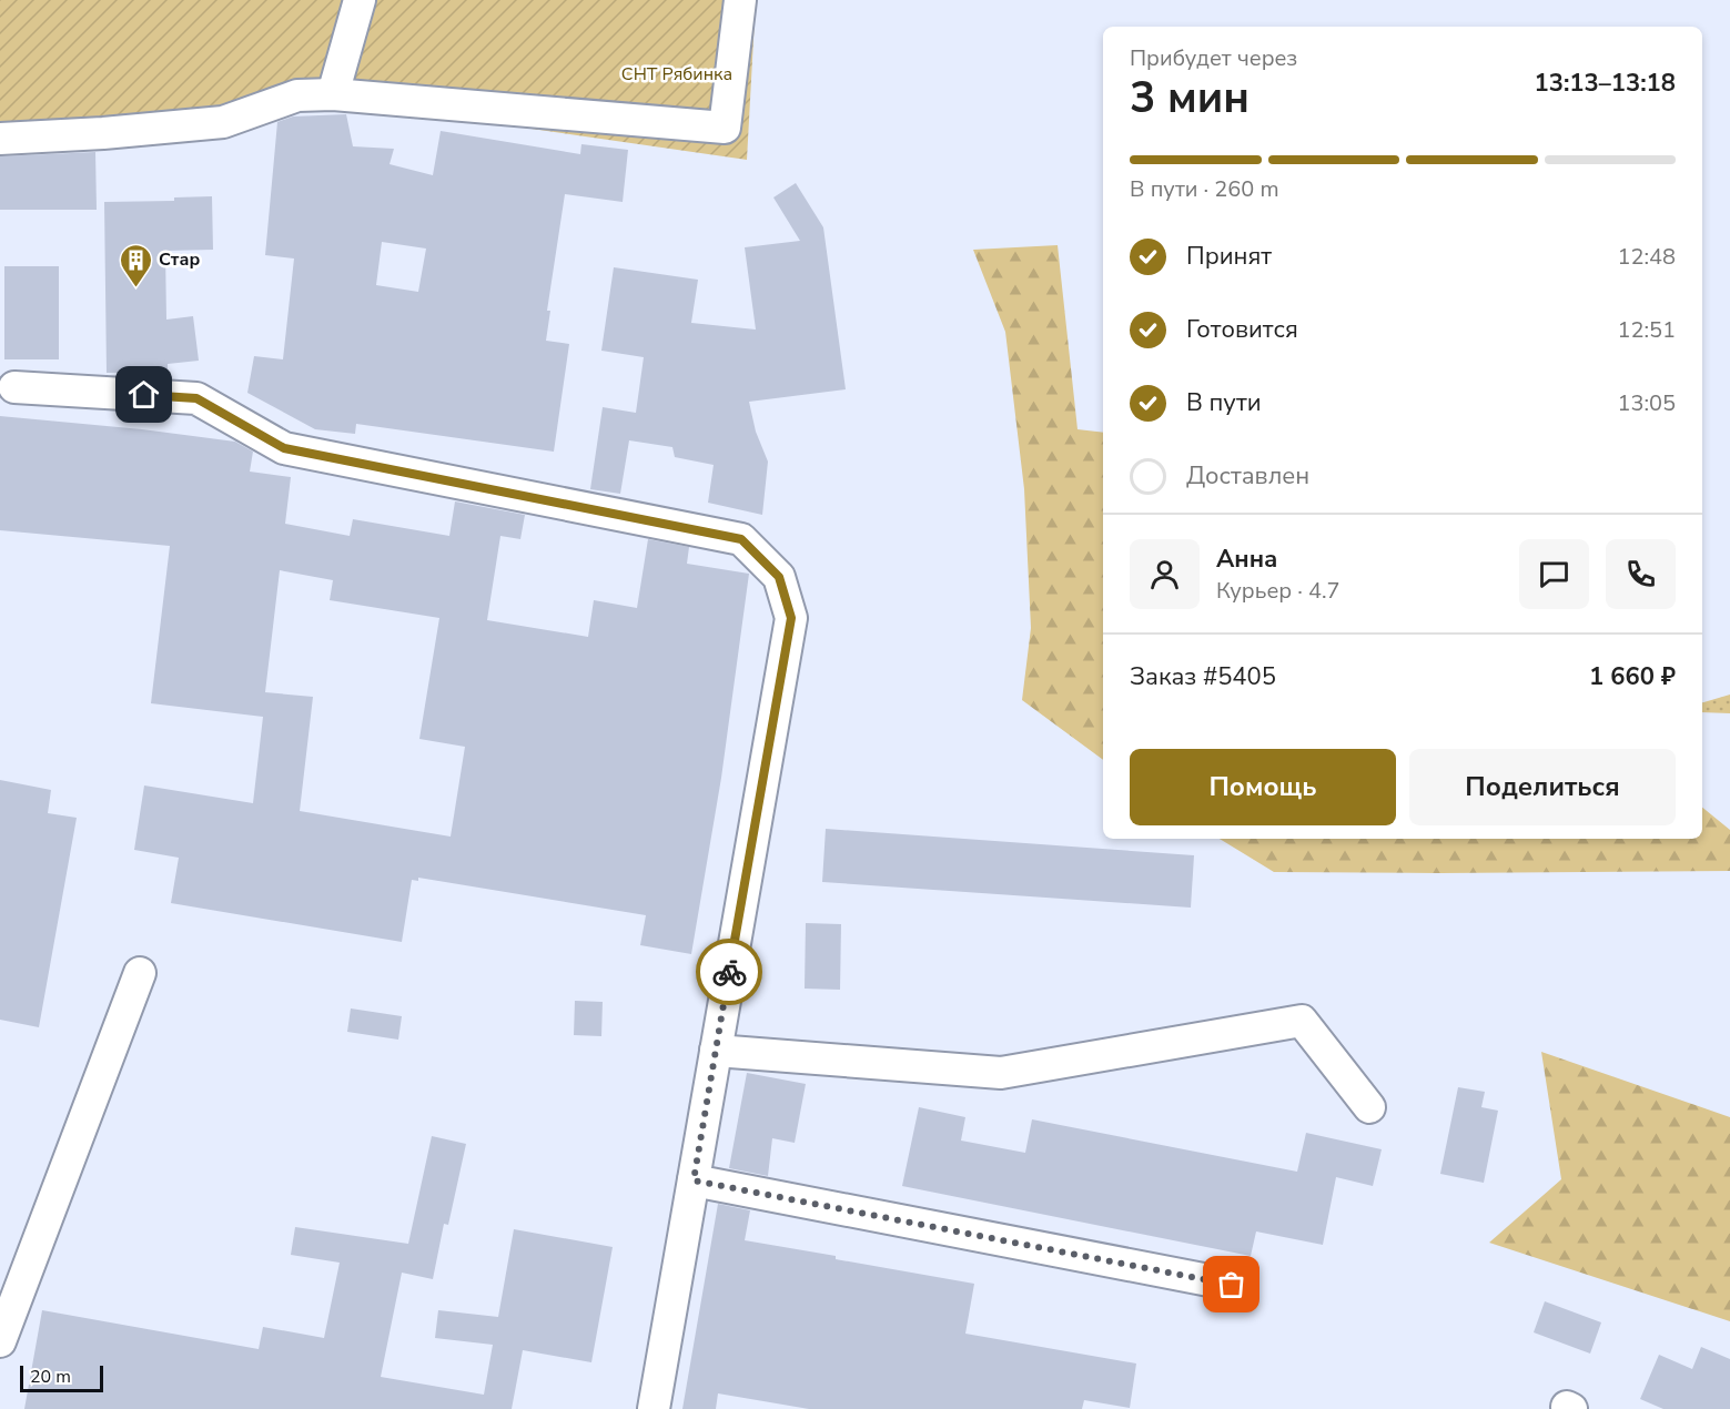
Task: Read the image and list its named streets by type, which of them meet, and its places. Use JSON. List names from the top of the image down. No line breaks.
{"parks":["СНТ Рябинка"],"places":{"building":["Стар"]},"scale_bar":"20 m","page":{"heading":["3 мин","Прибудет через","13:13–13:18"],"panel":["Анна","Курьер · 4.7","Заказ #5405","1 660 ₽"],"bar":"В пути · 260 m","list":[["Принят","12:48"],["Готовится","12:51"],["В пути","13:05"],"Доставлен"],"buttons":["Помощь","Поделиться"],"scale":"20 m"}}
